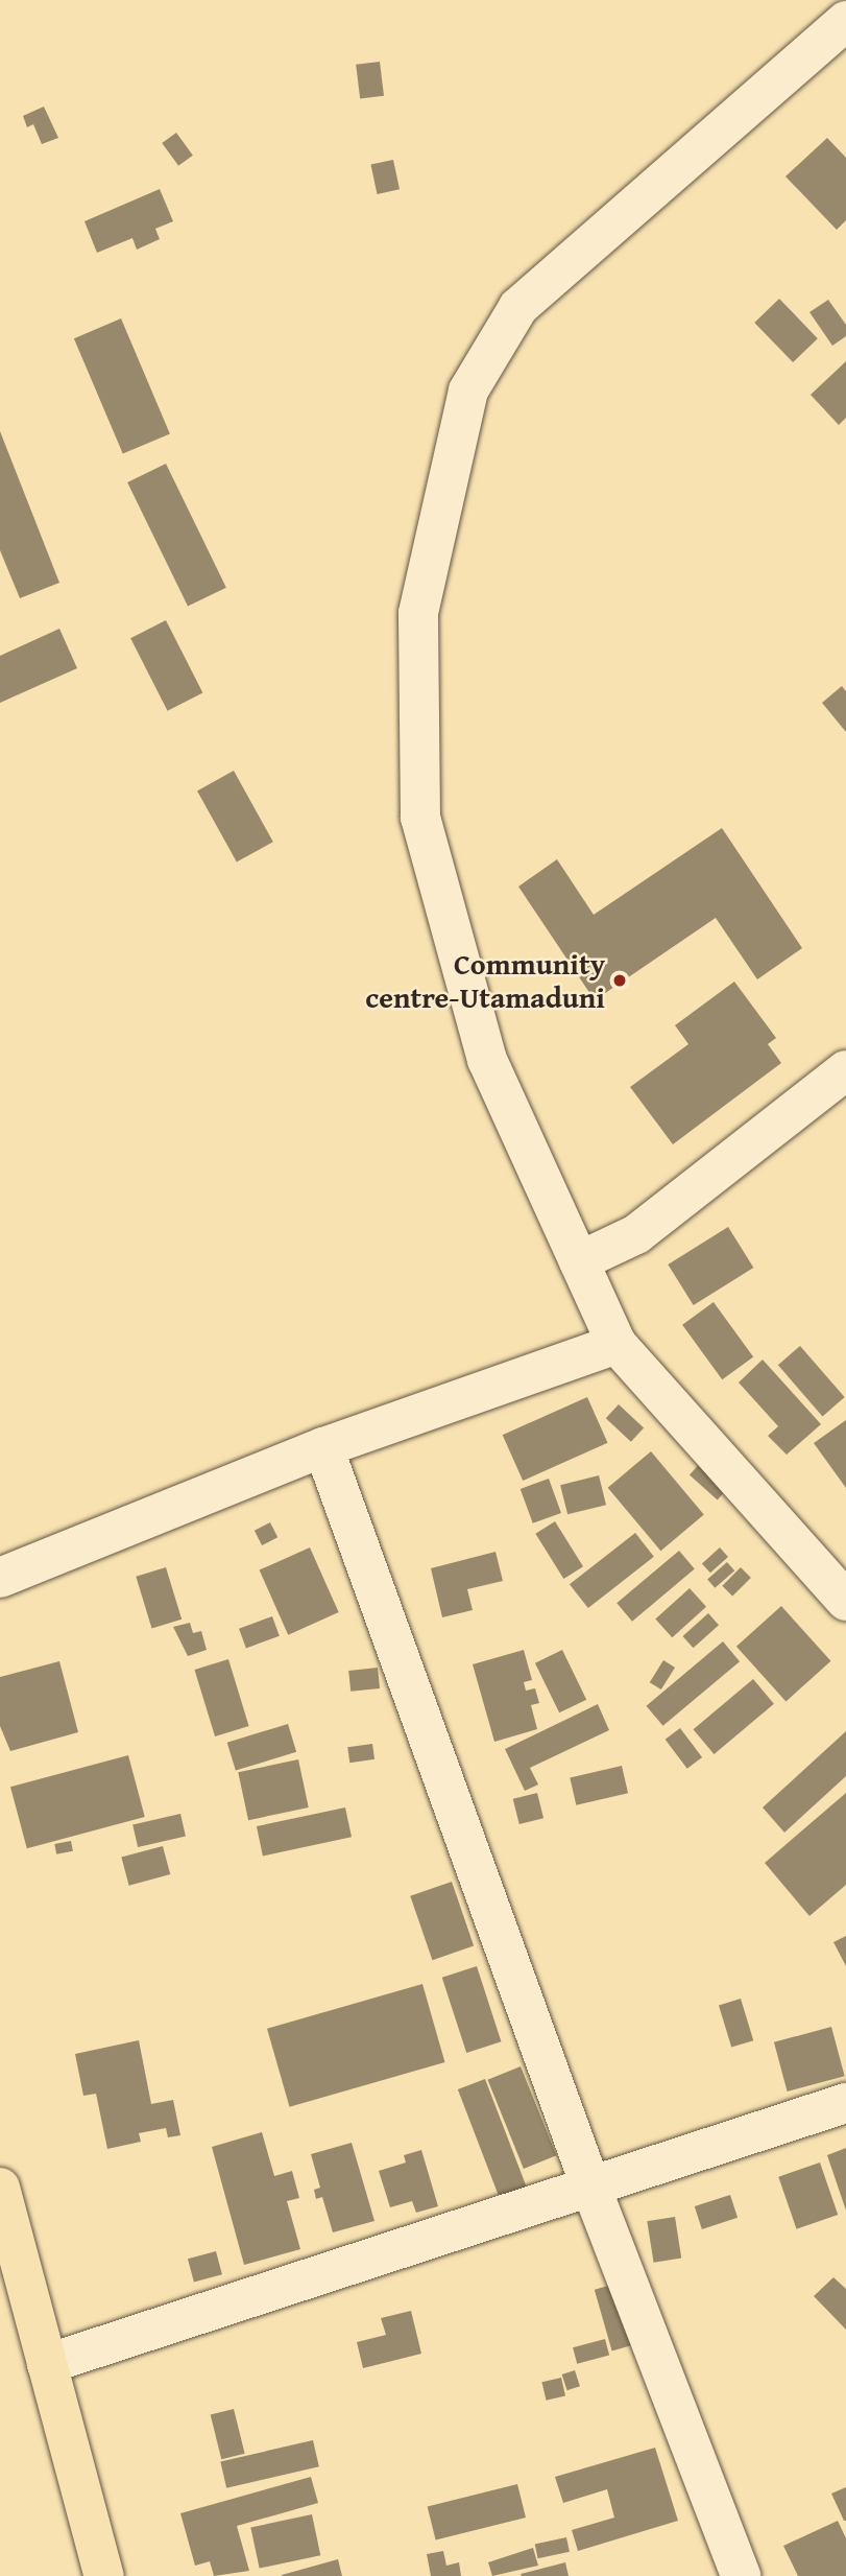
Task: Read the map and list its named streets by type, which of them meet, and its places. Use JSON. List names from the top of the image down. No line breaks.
{"places":["Community centre-Utamaduni"]}
